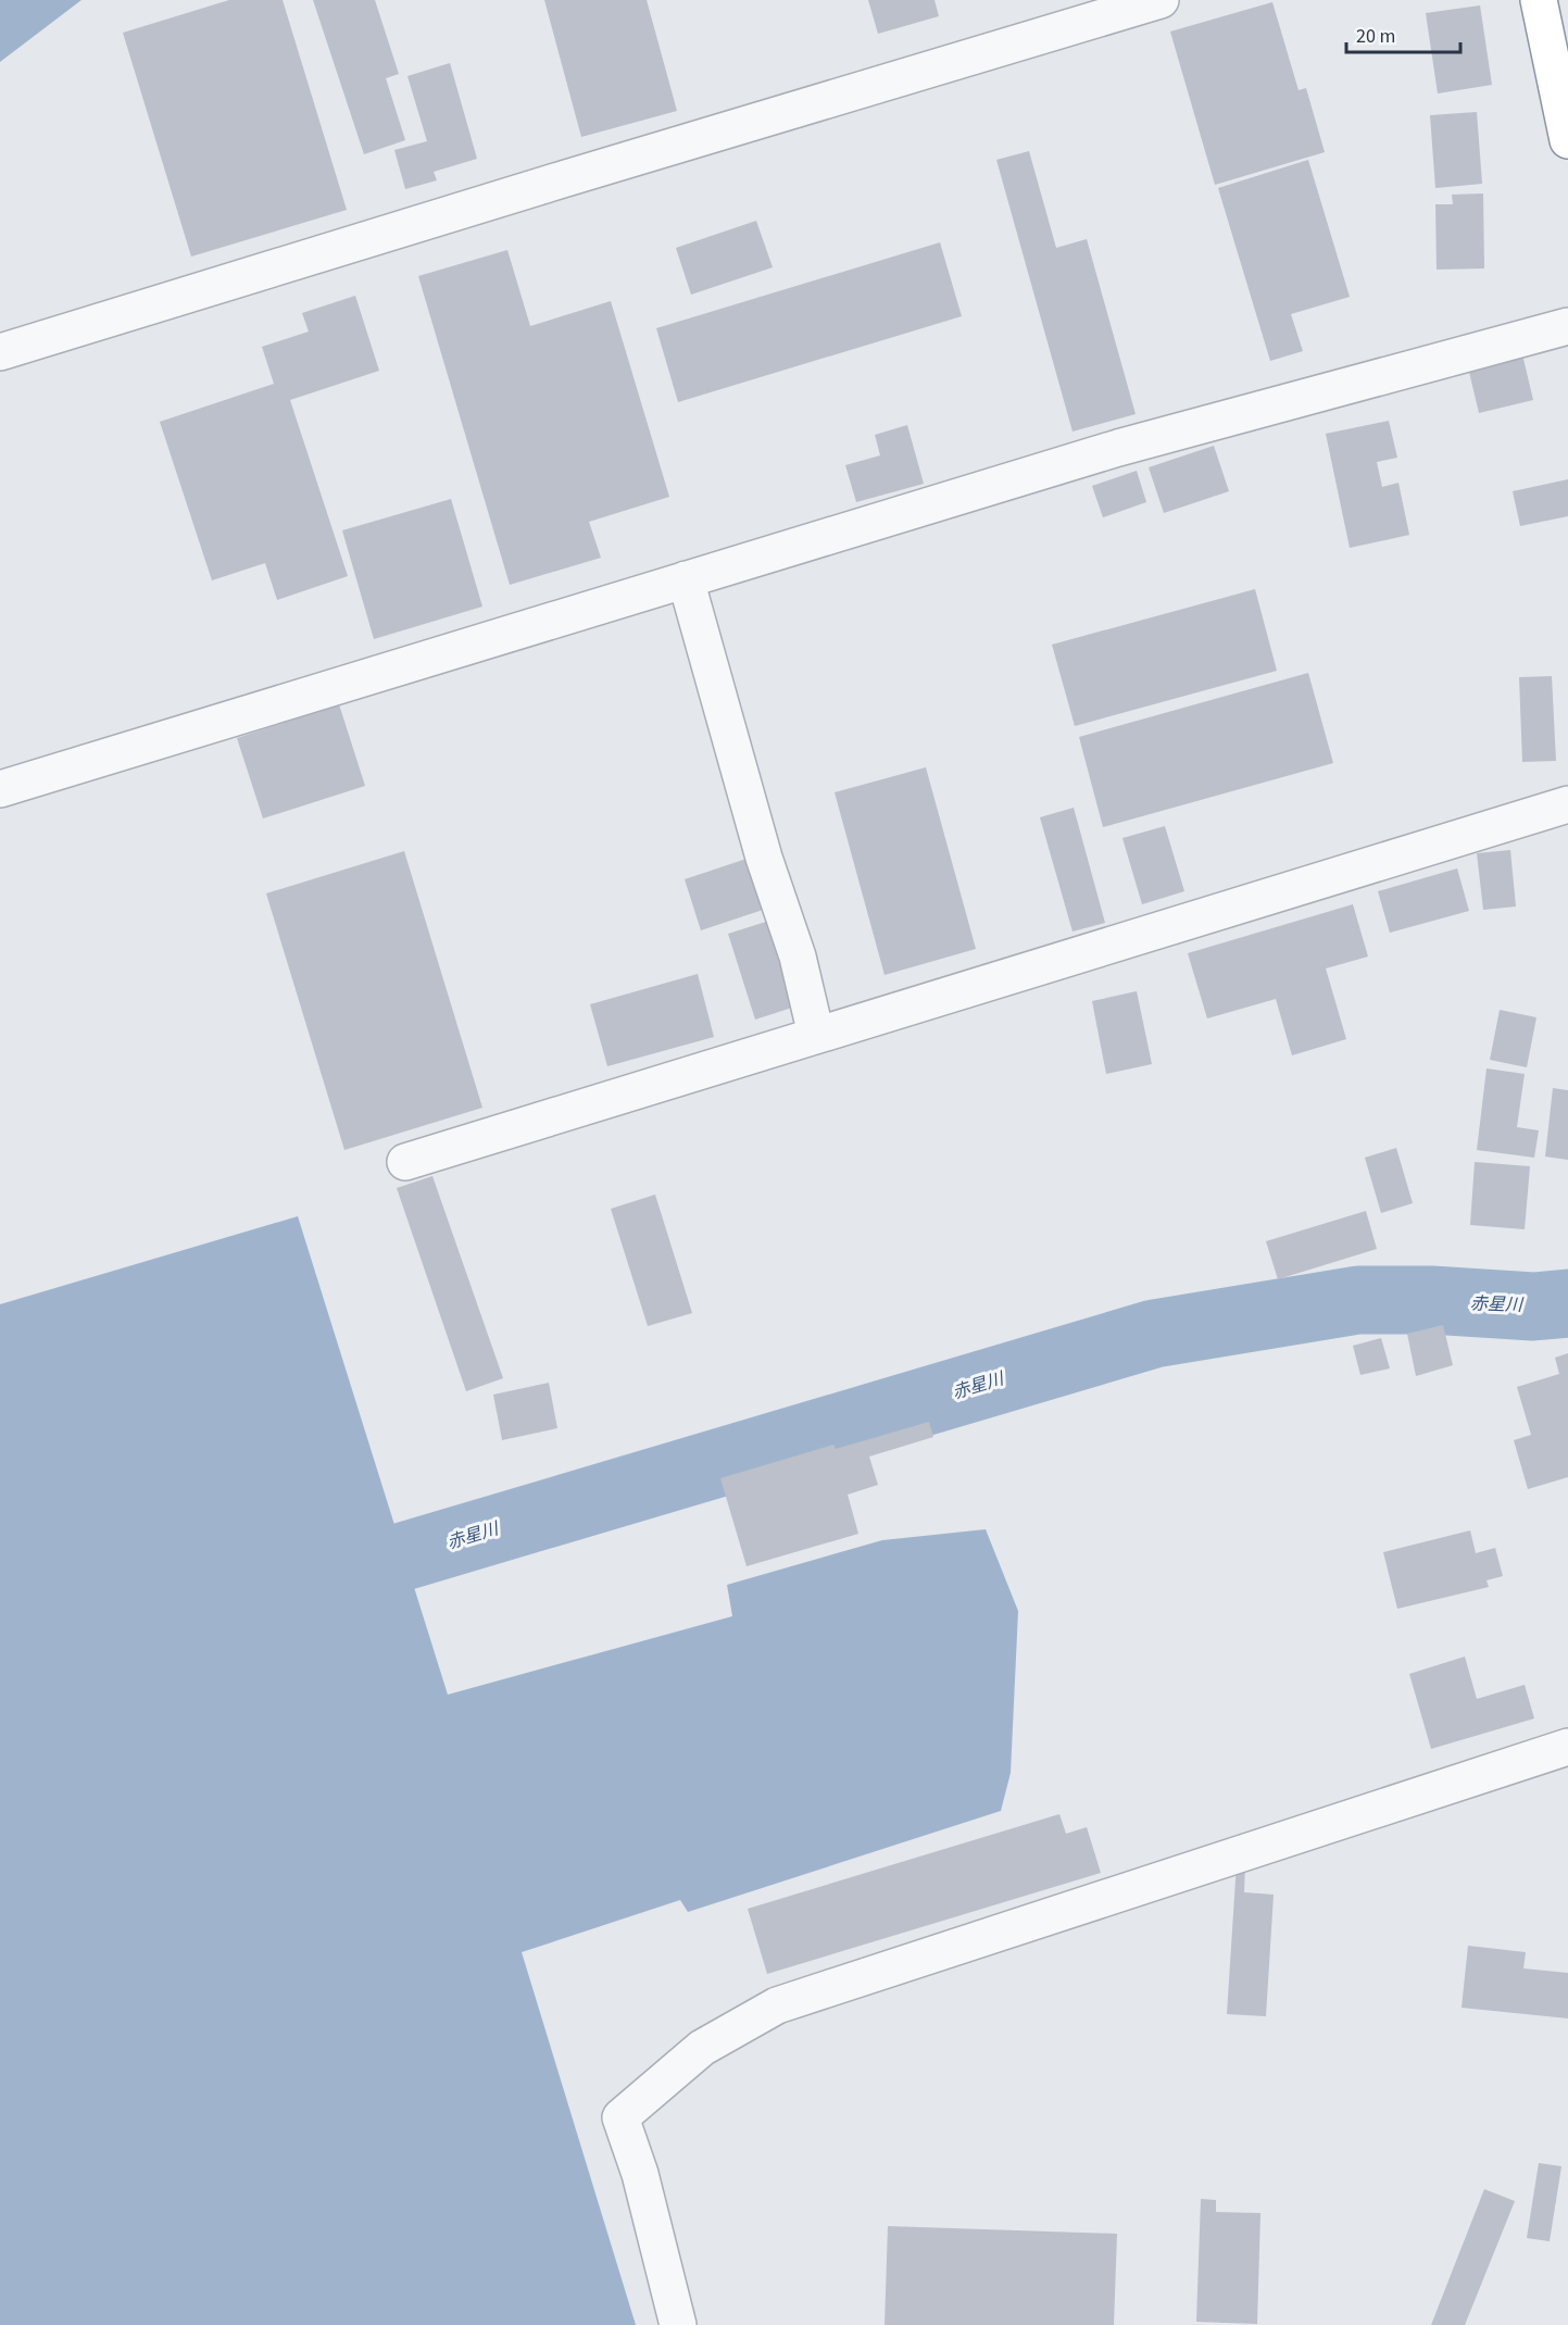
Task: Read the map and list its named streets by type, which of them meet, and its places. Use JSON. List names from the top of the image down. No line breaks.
{"water":["赤星川"],"scale_bar":"20 m"}
